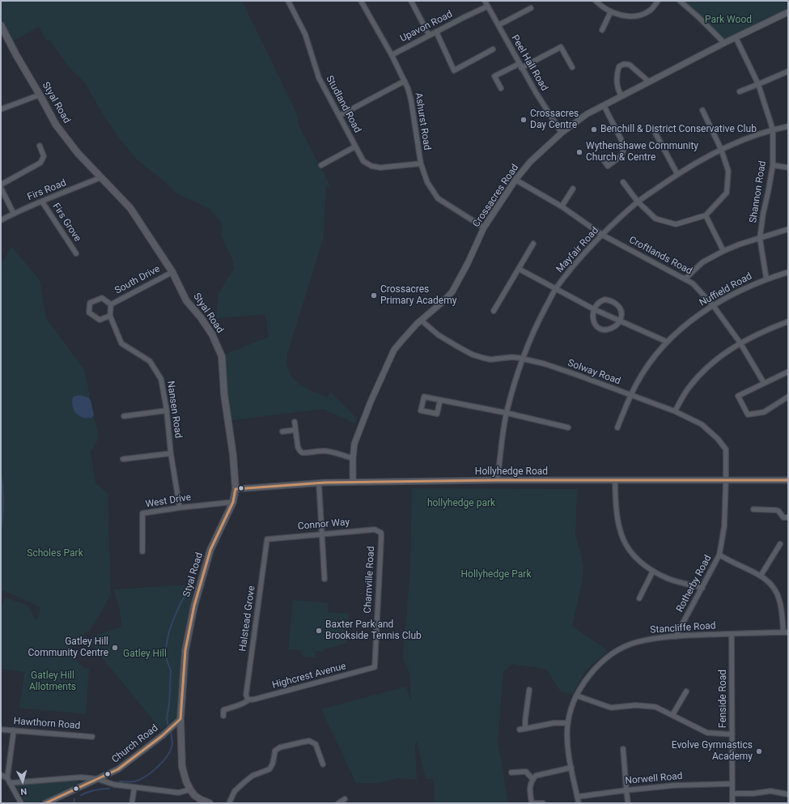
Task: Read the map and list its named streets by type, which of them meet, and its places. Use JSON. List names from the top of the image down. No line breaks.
{"streets":{"main road":["Styal Road"],"street":["Upavon Road","Peel Hall Road","Studland Road","Ashurst Road","Firs Road","Shannon Road","Crossacres Road","Firs Grove","Mayfair Road","Croftlands Road","South Drive","Nuffield Road","Solway Road","Nansen Road","Hollyhedge Road","West Drive","Connor Way","Charnville Road","Rotherby Road","Halstead Grove","Stancliffe Road","Highcrest Avenue","Fenside Road","Hawthorn Road","Church Road","Norwell Road"]},"crossings":[["Upavon Road","Peel Hall Road"],["Upavon Road","Ashurst Road"],["Peel Hall Road","Crossacres Road"],["Styal Road","Firs Road"],["Styal Road","South Drive"],["Styal Road","Hollyhedge Road"],["Styal Road","West Drive"],["Styal Road","Church Road"],["Studland Road","Ashurst Road"],["Ashurst Road","Crossacres Road"],["Firs Road","Firs Grove"],["Shannon Road","Crossacres Road"],["Shannon Road","Mayfair Road"],["Shannon Road","Nuffield Road"],["Crossacres Road","Croftlands Road"],["Crossacres Road","Solway Road"],["Crossacres Road","Hollyhedge Road"],["Mayfair Road","Croftlands Road"],["Mayfair Road","Solway Road"],["Mayfair Road","Hollyhedge Road"],["Croftlands Road","Nuffield Road"],["South Drive","Nansen Road"],["Nuffield Road","Solway Road"],["Solway Road","Hollyhedge Road"],["Solway Road","Rotherby Road"],["Nansen Road","West Drive"],["Hollyhedge Road","Rotherby Road"],["Connor Way","Charnville Road"],["Connor Way","Halstead Grove"],["Charnville Road","Highcrest Avenue"],["Rotherby Road","Stancliffe Road"],["Halstead Grove","Highcrest Avenue"],["Stancliffe Road","Fenside Road"],["Stancliffe Road","Norwell Road"],["Fenside Road","Norwell Road"]],"parks":["Park Wood","hollyhedge park","Scholes Park","Hollyhedge Park","Gatley Hill","Gatley Hill Allotments"],"places":["Crossacres Day Centre","Benchill & District Conservative Club","Wythenshawe Community Church & Centre","Crossacres Primary Academy","Baxter Park and Brookside Tennis Club","Gatley Hill Community Centre","Evolve Gymnastics Academy"],"north":"bottom"}
